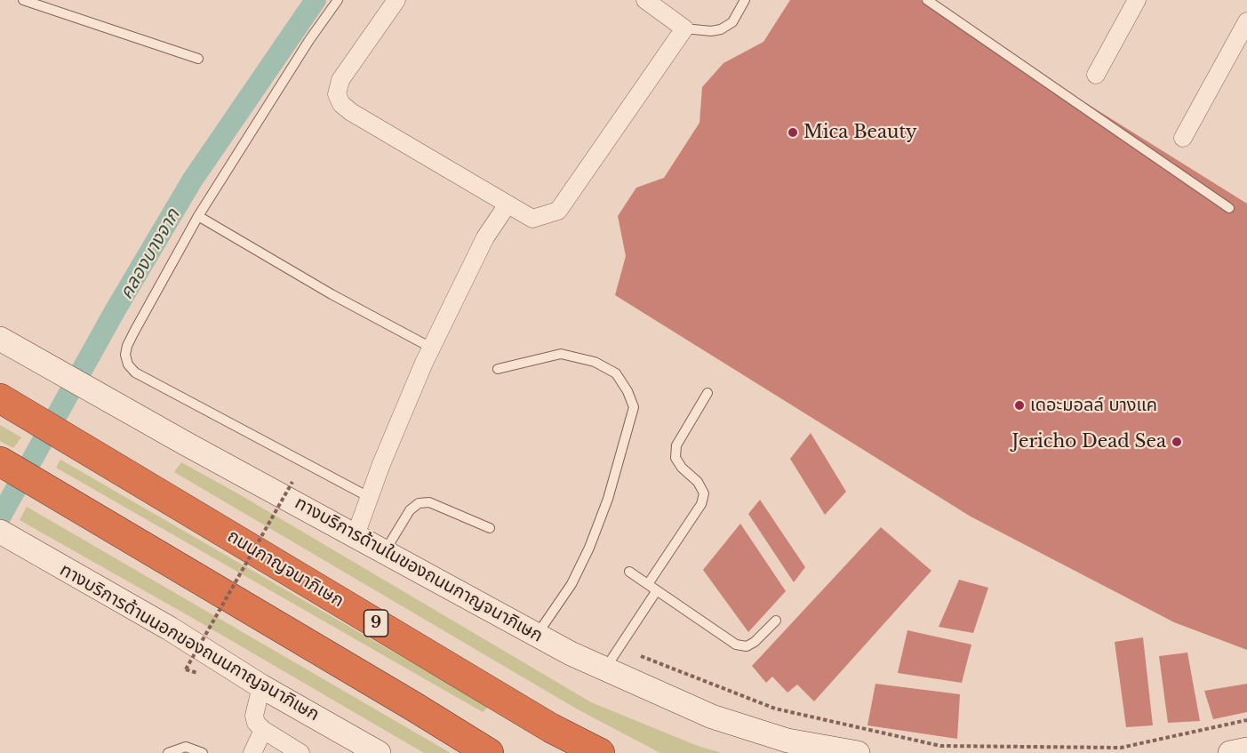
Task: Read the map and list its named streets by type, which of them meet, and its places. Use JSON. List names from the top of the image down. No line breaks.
{"streets":{"highway":["ถนนกาญจนาภิเษก","9"],"main road":["ทางบริการด้านในของถนนกาญจนาภิเษก","ทางบริการด้านนอกของถนนกาญจนาภิเษก"]},"water":["คลองบางจาก"],"places":["Mica Beauty","เดอะมอลล์ บางแค","Jericho Dead Sea"]}
